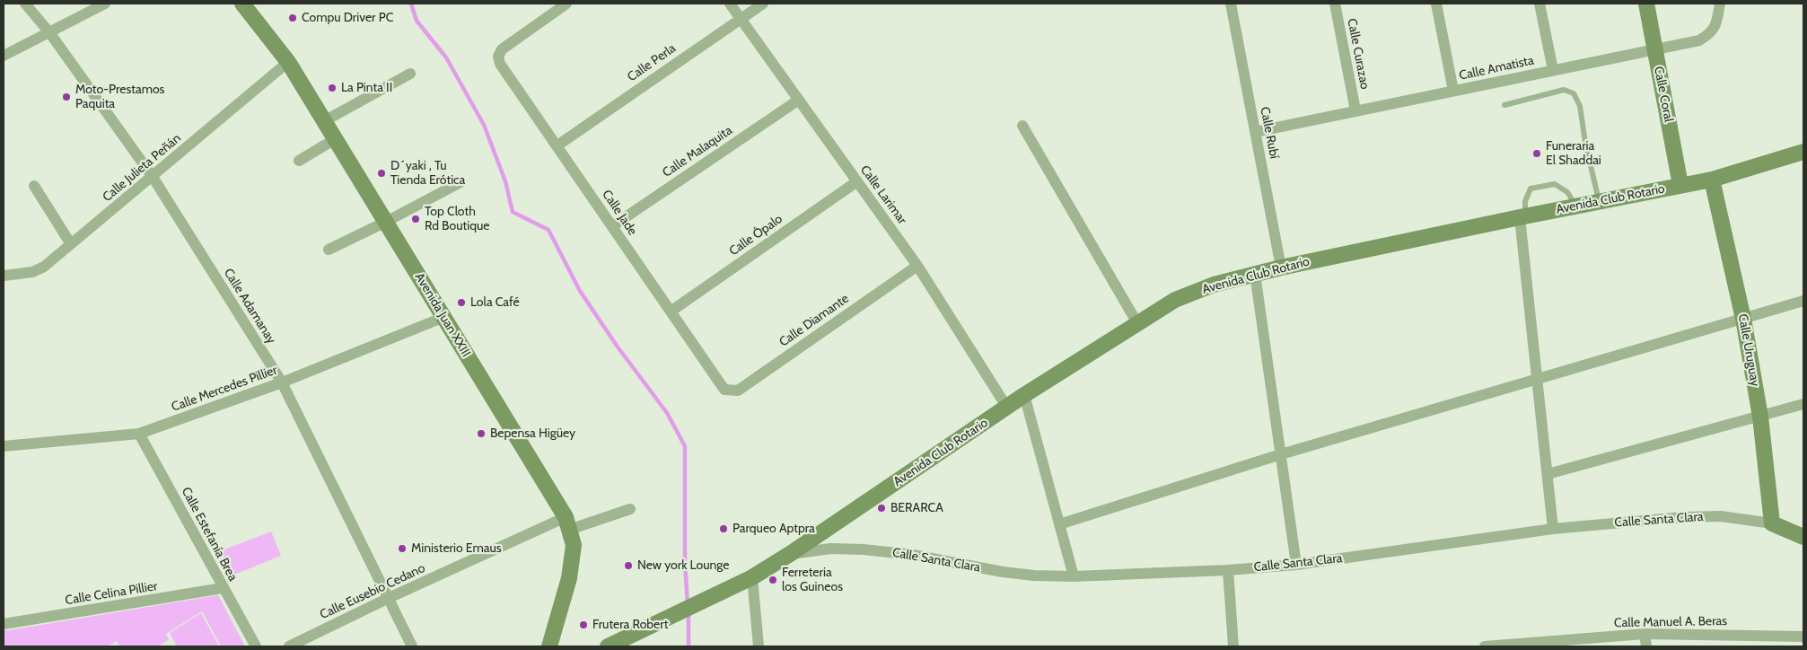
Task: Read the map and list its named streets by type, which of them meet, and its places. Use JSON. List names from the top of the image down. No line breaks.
{"streets":{"main road":["Calle Coral","Avenida Club Rotario","Avenida Juan XXIII","Calle Uruguay","Calle Santa Clara"],"street":["Calle Curazao","Calle Perla","Calle Amatista","Calle Rubí","Calle Malaquita","Calle Julieta Peñán","Calle Larimar","Calle Jade","Calle Ópalo","Calle Adamanay","Calle Diamante","Calle Mercedes Pillier","Calle Estefanía Brea","Calle Eusebio Cedano","Calle Celina Pillier","Calle Manuel A. Beras"]},"crossings":[["Calle Curazao","Calle Amatista"],["Calle Perla","Calle Larimar"],["Calle Perla","Calle Jade"],["Calle Amatista","Calle Coral"],["Calle Amatista","Calle Rubí"],["Calle Coral","Avenida Club Rotario"],["Calle Rubí","Avenida Club Rotario"],["Calle Malaquita","Calle Larimar"],["Calle Malaquita","Calle Jade"],["Calle Julieta Peñán","Calle Adamanay"],["Calle Julieta Peñán","Avenida Juan XXIII"],["Calle Larimar","Avenida Club Rotario"],["Calle Larimar","Calle Ópalo"],["Calle Larimar","Calle Diamante"],["Avenida Club Rotario","Calle Uruguay"],["Avenida Club Rotario","Calle Santa Clara"],["Calle Jade","Calle Ópalo"],["Calle Jade","Calle Diamante"],["Calle Adamanay","Calle Mercedes Pillier"],["Calle Adamanay","Calle Eusebio Cedano"],["Avenida Juan XXIII","Calle Mercedes Pillier"],["Avenida Juan XXIII","Calle Eusebio Cedano"],["Calle Uruguay","Calle Santa Clara"],["Calle Mercedes Pillier","Calle Estefanía Brea"],["Calle Estefanía Brea","Calle Celina Pillier"]],"places":["Compu Driver PC","La Pinta II","Moto-Prestamos Paquita","Funeraria El Shaddai","D´yaki , Tu Tienda Erótica","Top Cloth Rd Boutique","Lola Café","Bepensa Higüey","BERARCA","Parqueo Aptpra","Ministerio Emaus","New york Lounge","Ferreteria los Guineos","Frutera Robert"]}
